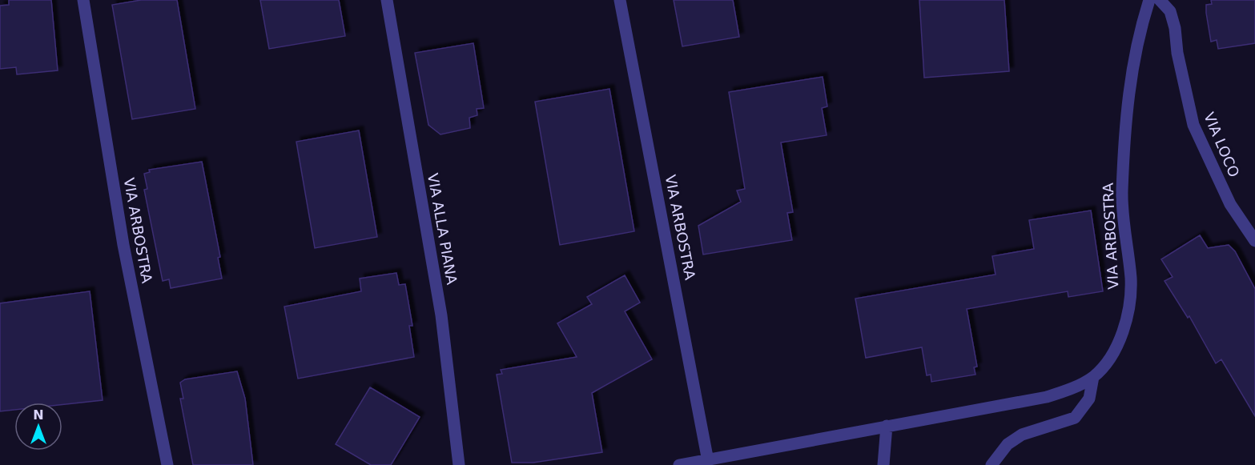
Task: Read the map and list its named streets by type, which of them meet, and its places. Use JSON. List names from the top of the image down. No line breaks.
{"streets":{"street":["VIA LOCO","VIA ARBOSTRA","VIA ALLA PIANA"]},"north":"top"}
